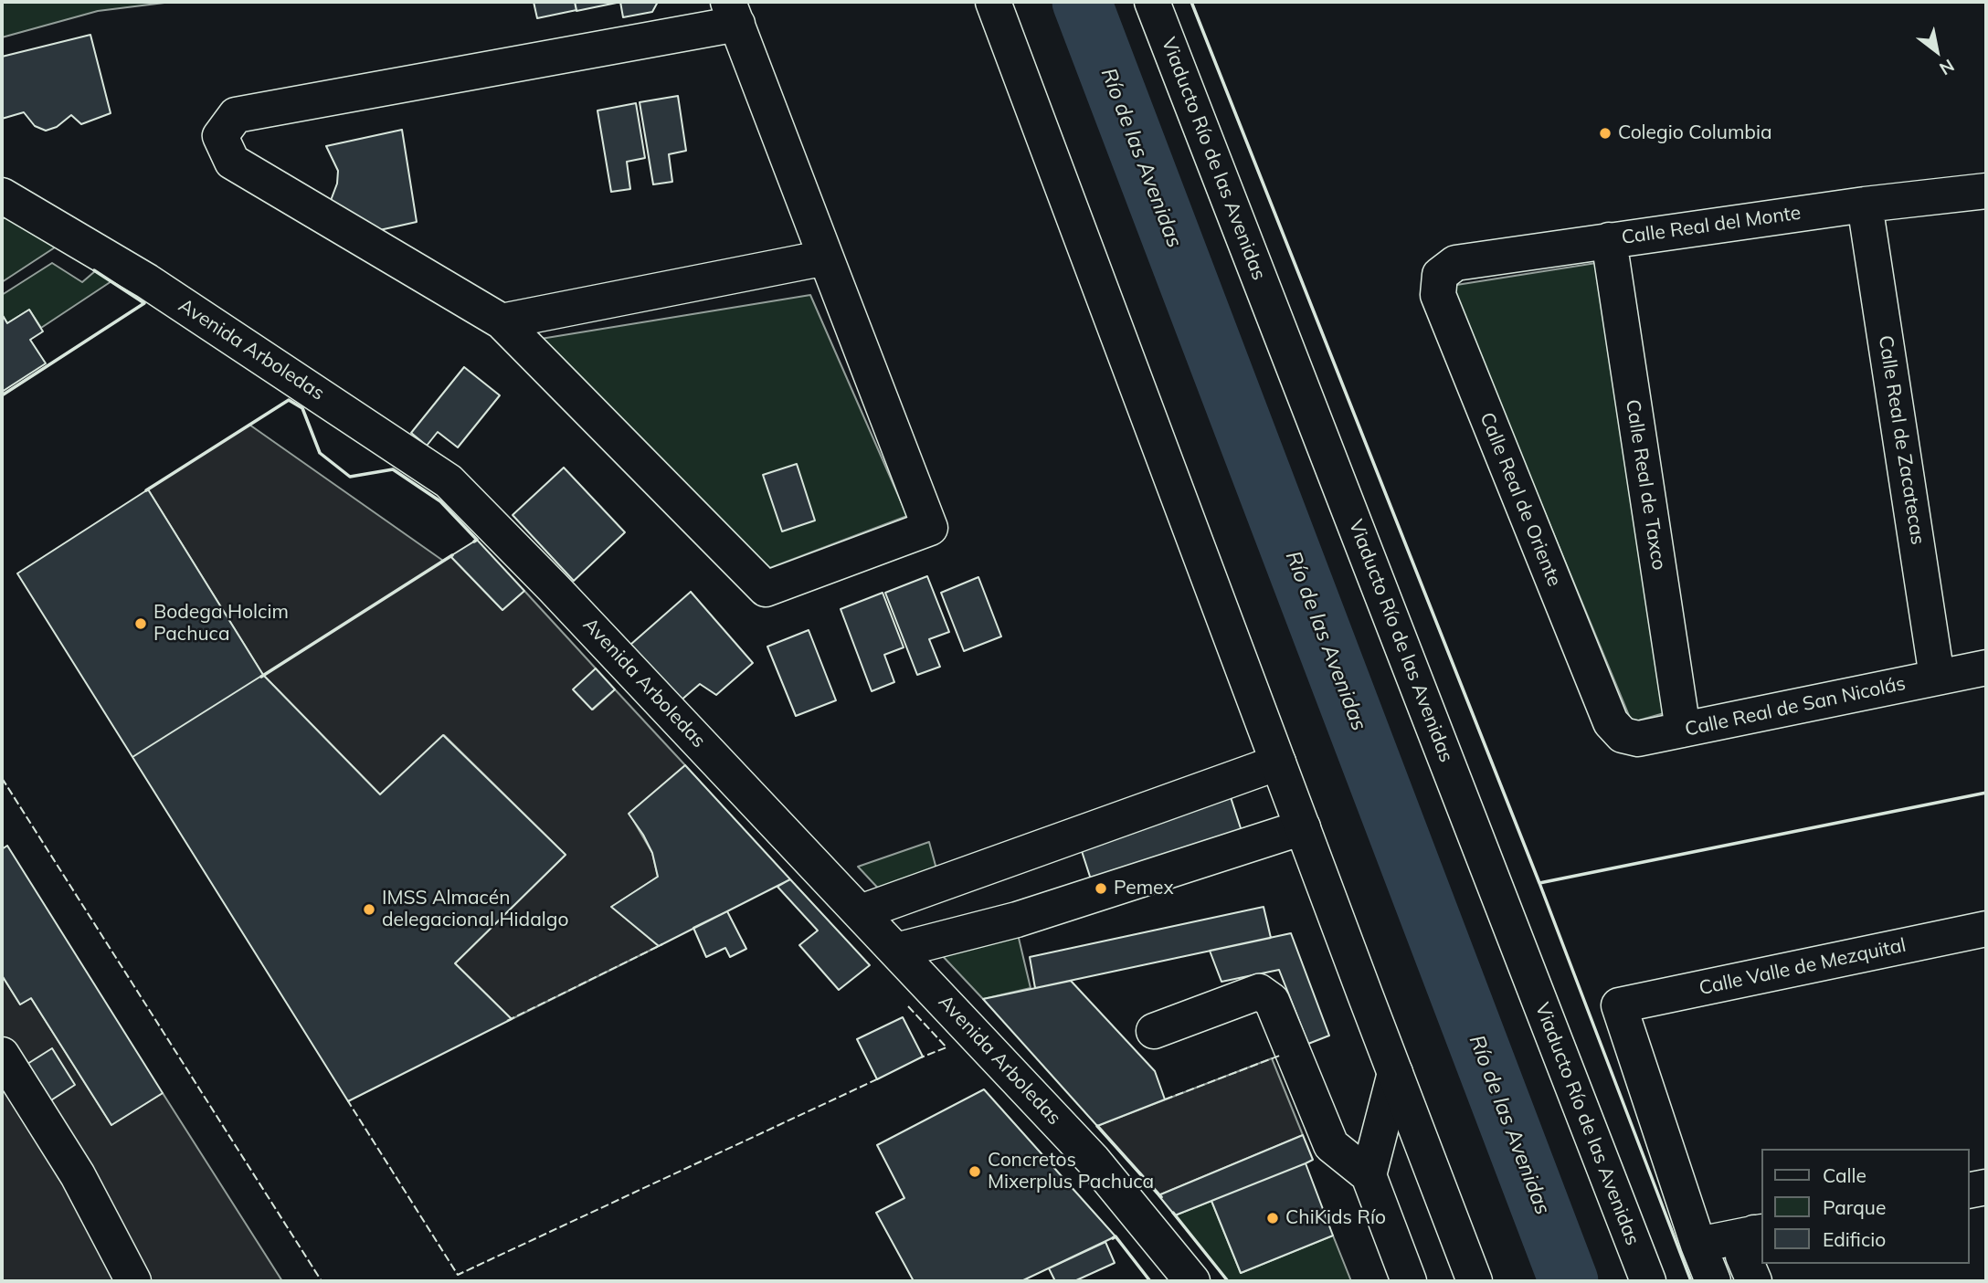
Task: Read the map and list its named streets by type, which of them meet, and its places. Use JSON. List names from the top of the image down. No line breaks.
{"streets":{"street":["Viaducto Río de las Avenidas","Calle Real del Monte","Avenida Arboledas","Calle Real de Zacatecas","Calle Real de Taxco","Calle Real de Oriente","Calle Real de San Nicolás","Calle Valle de Mezquital"]},"crossings":[["Calle Real del Monte","Calle Real de Zacatecas"],["Calle Real del Monte","Calle Real de Taxco"],["Calle Real del Monte","Calle Real de Oriente"],["Calle Real de Zacatecas","Calle Real de San Nicolás"],["Calle Real de Taxco","Calle Real de San Nicolás"],["Calle Real de Oriente","Calle Real de San Nicolás"]],"water":["Río de las Avenidas"],"places":["Colegio Columbia","Bodega Holcim Pachuca","Pemex","IMSS Almacén delegacional Hidalgo","Concretos Mixerplus Pachuca","ChiKids Río"],"legend":["Calle","Parque","Edificio"],"north":"bottom right"}
